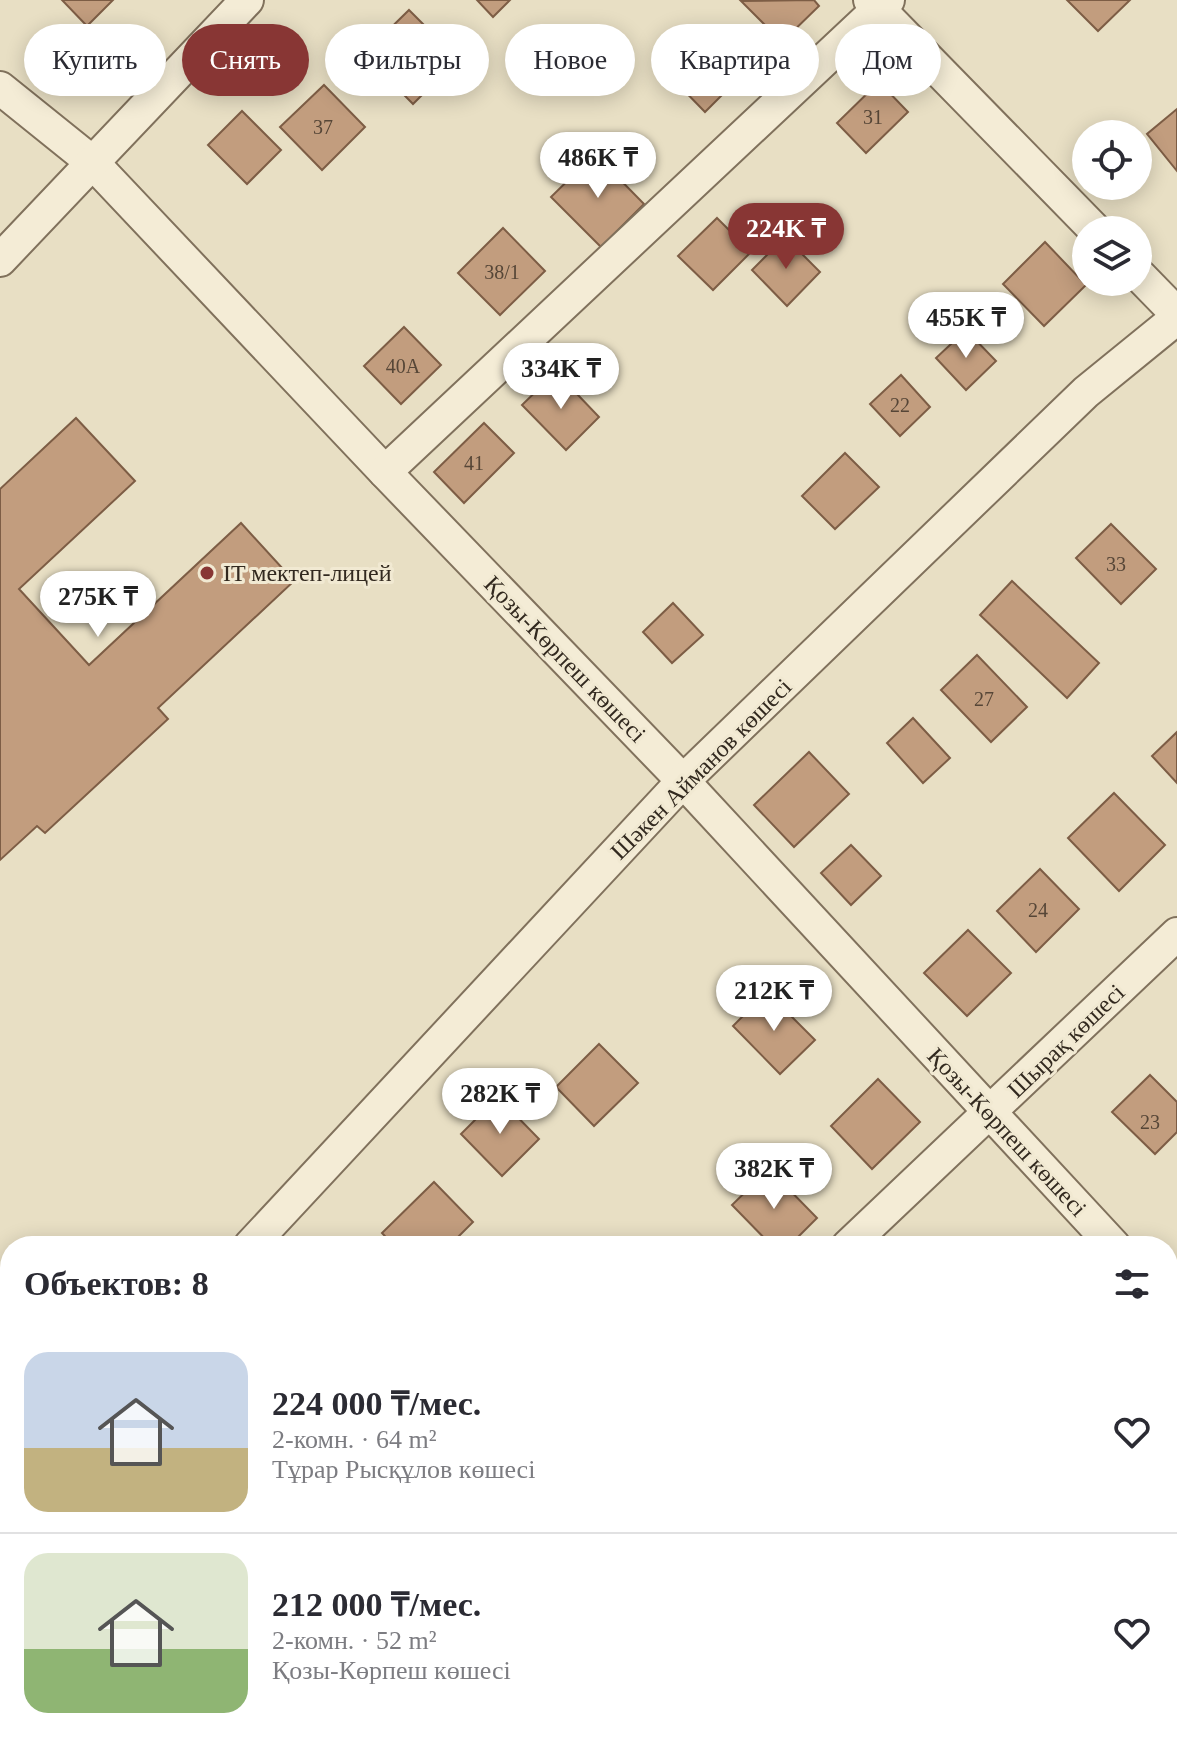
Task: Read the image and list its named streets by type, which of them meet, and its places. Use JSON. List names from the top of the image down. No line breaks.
{"streets":{"street":["Қозы-Көрпеш көшесі","Шәкен Айманов көшесі","Шырақ көшесі"]},"crossings":[["Қозы-Көрпеш көшесі","Шәкен Айманов көшесі"],["Қозы-Көрпеш көшесі","Шырақ көшесі"]],"places":["IT мектеп-лицей"],"house_numbers":["31","37","38/1","40А","22","41","33","27","24","23"],"page":{"chip":["Купить","Снять","Фильтры","Новое","Квартира","Дом"],"price":["486K ₸","224K ₸","455K ₸","334K ₸","275K ₸","212K ₸","282K ₸","382K ₸"],"heading":"Объектов: 8","list":[{"name":"224 000 ₸/мес.","note":"2-комн. · 64 m² · Тұрар Рысқұлов көшесі"},{"name":"212 000 ₸/мес.","note":"2-комн. · 52 m² · Қозы-Көрпеш көшесі"}]}}
